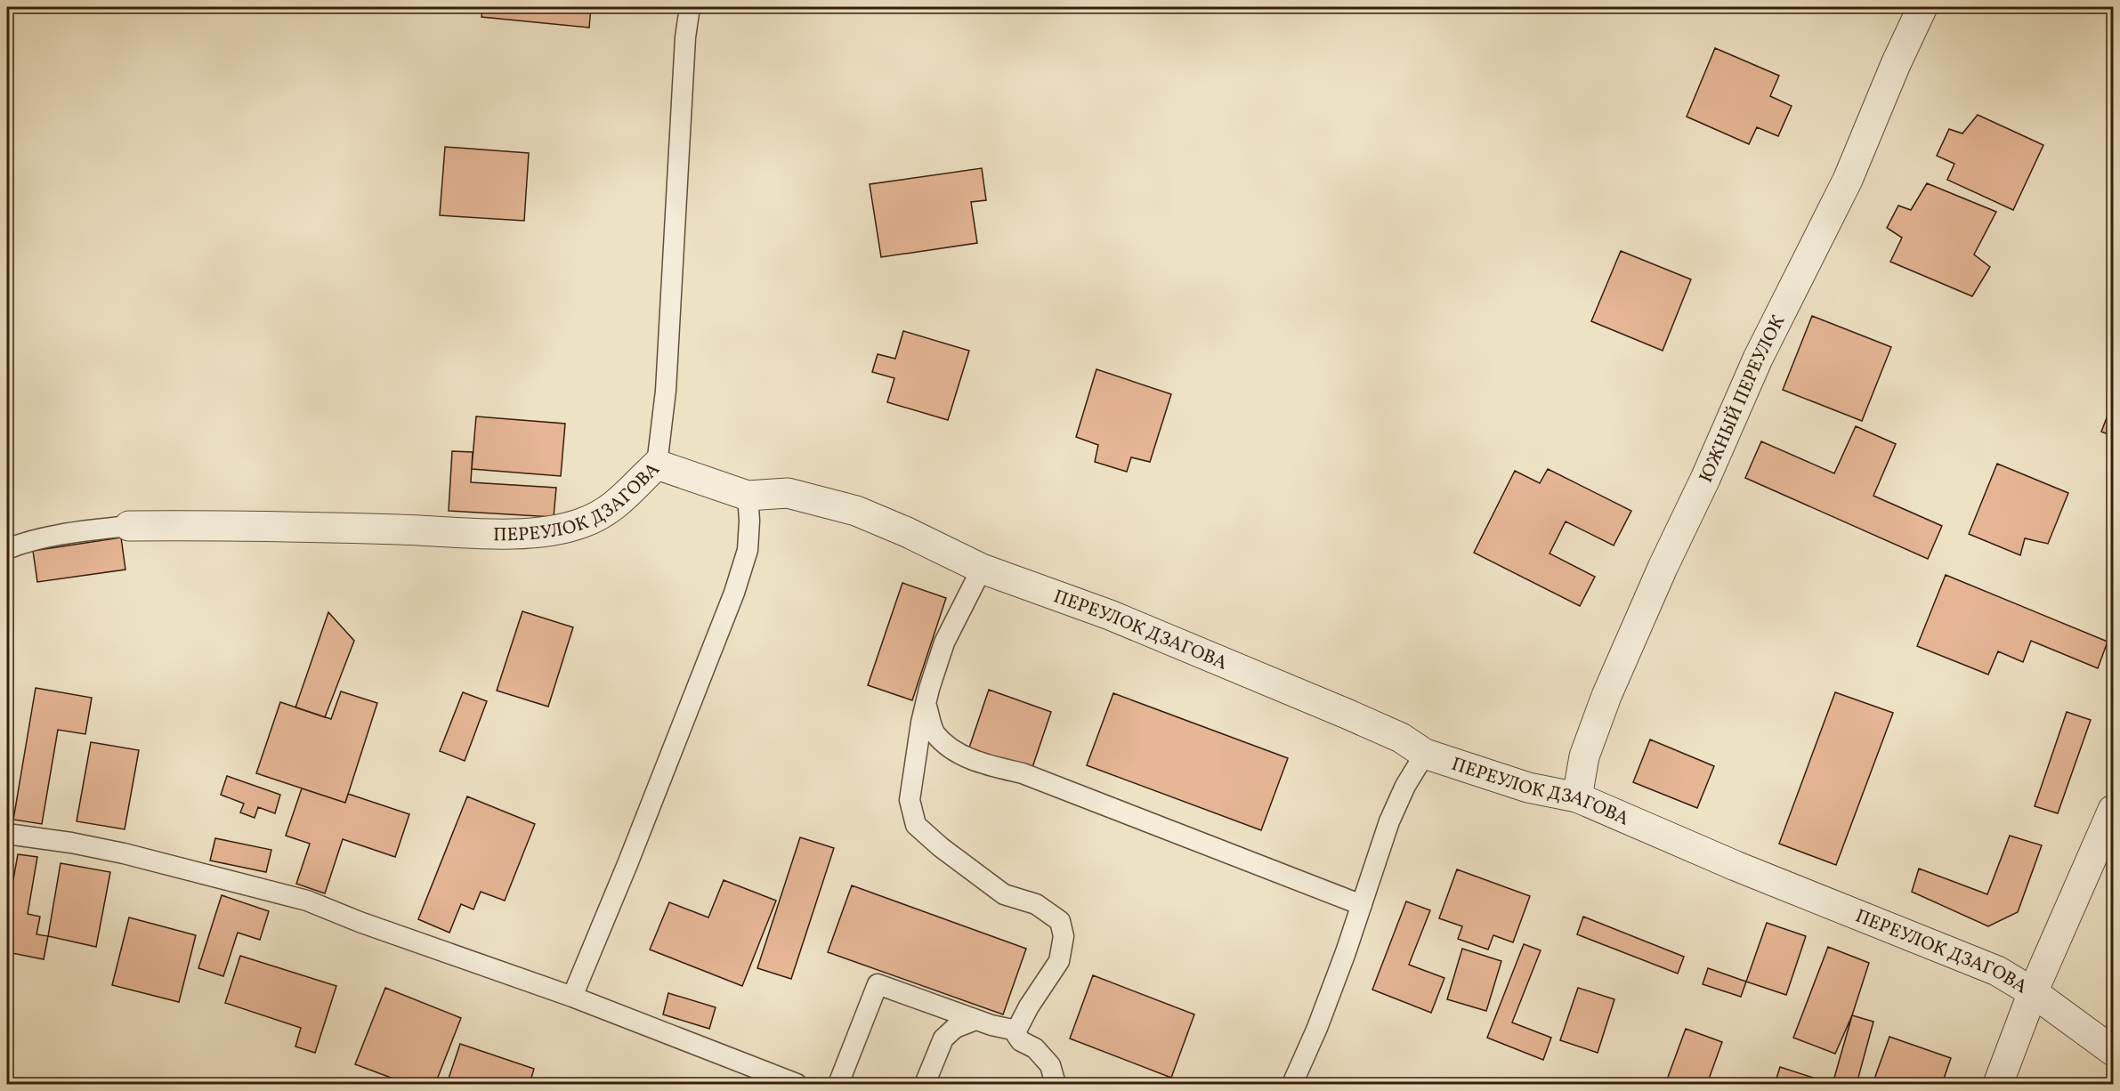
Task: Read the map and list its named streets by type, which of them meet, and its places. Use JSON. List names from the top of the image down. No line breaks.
{"streets":{"street":["ЮЖНЫЙ ПЕРЕУЛОК","ПЕРЕУЛОК ДЗАГОВА"]},"crossings":[["ЮЖНЫЙ ПЕРЕУЛОК","ПЕРЕУЛОК ДЗАГОВА"]]}
